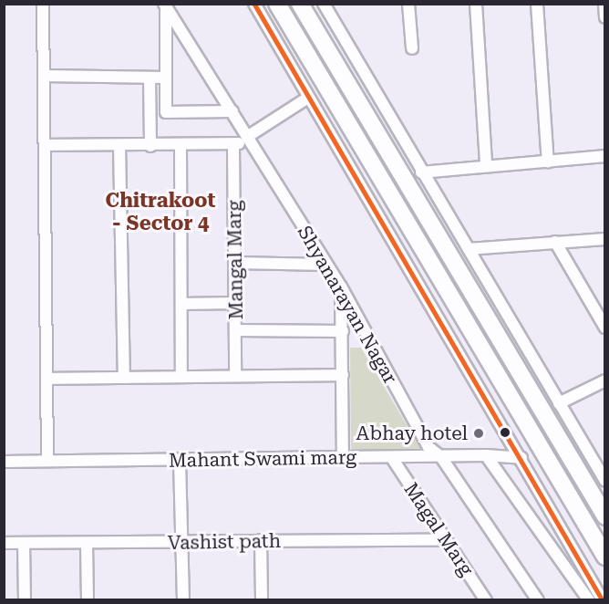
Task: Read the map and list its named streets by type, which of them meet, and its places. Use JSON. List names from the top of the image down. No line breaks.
{"streets":{"street":["Mangal Marg","Shyanarayan Nagar","Mahant Swami marg","Magal Marg","Vashist path"]},"crossings":[["Shyanarayan Nagar","Mahant Swami marg"],["Mahant Swami marg","Magal Marg"],["Magal Marg","Vashist path"]],"districts":["Chitrakoot - Sector 4"],"places":["Abhay hotel"]}
